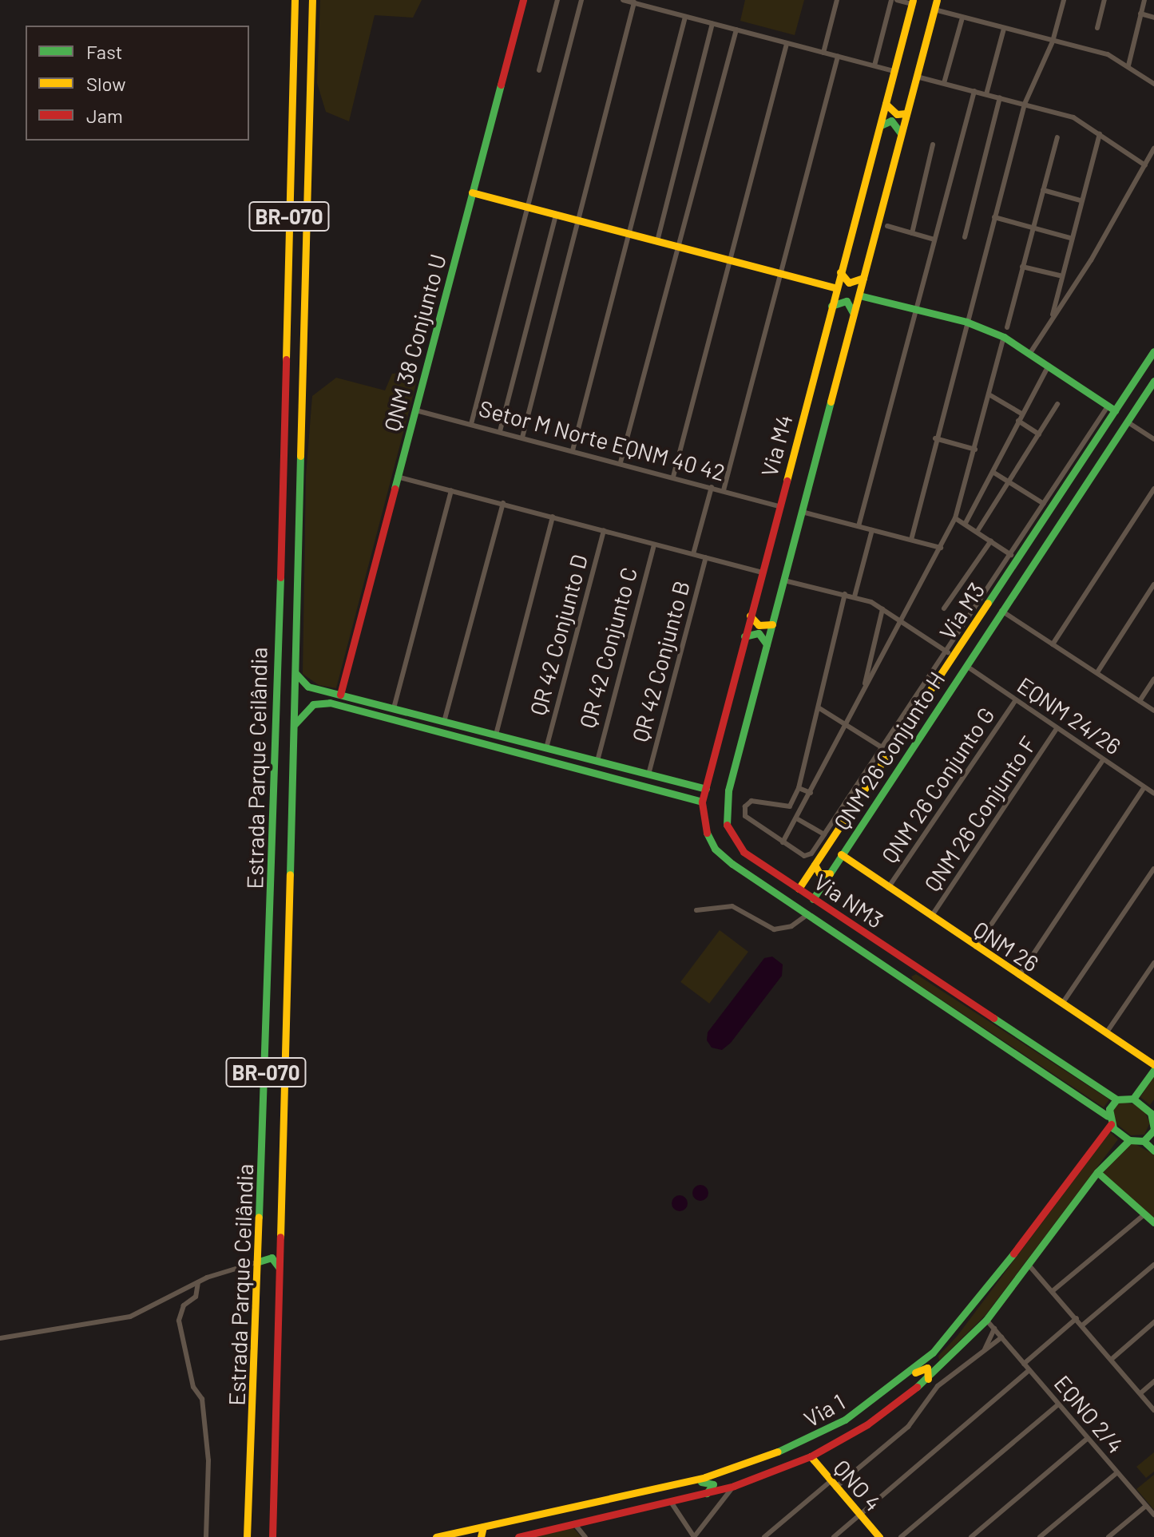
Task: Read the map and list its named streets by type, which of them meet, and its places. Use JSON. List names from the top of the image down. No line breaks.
{"streets":{"main road":["BR-070","QNM 38 Conjunto U","Via M4","Via M3","QNM 26 Conjunto H","Estrada Parque Ceilândia","Via NM3","QNM 26","Via 1","QNO 4"],"street":["Setor M Norte EQNM 40 42","QR 42 Conjunto D","QR 42 Conjunto C","QR 42 Conjunto B","EQNM 24/26","QNM 26 Conjunto G","QNM 26 Conjunto F","EQNO 2/4"]},"crossings":[["QNM 38 Conjunto U","Setor M Norte EQNM 40 42"],["Setor M Norte EQNM 40 42","Via M4"],["Via M4","Via NM3"],["Via M3","EQNM 24/26"],["Via M3","QNM 26 Conjunto H"],["Via M3","Via NM3"],["EQNM 24/26","QNM 26 Conjunto H"],["EQNM 24/26","QNM 26 Conjunto G"],["EQNM 24/26","QNM 26 Conjunto F"],["QNM 26 Conjunto H","QNM 26"],["QNM 26 Conjunto G","QNM 26"],["QNM 26 Conjunto F","QNM 26"],["Via NM3","Via 1"],["Via 1","EQNO 2/4"],["Via 1","QNO 4"]],"legend":["Fast","Slow","Jam"]}
